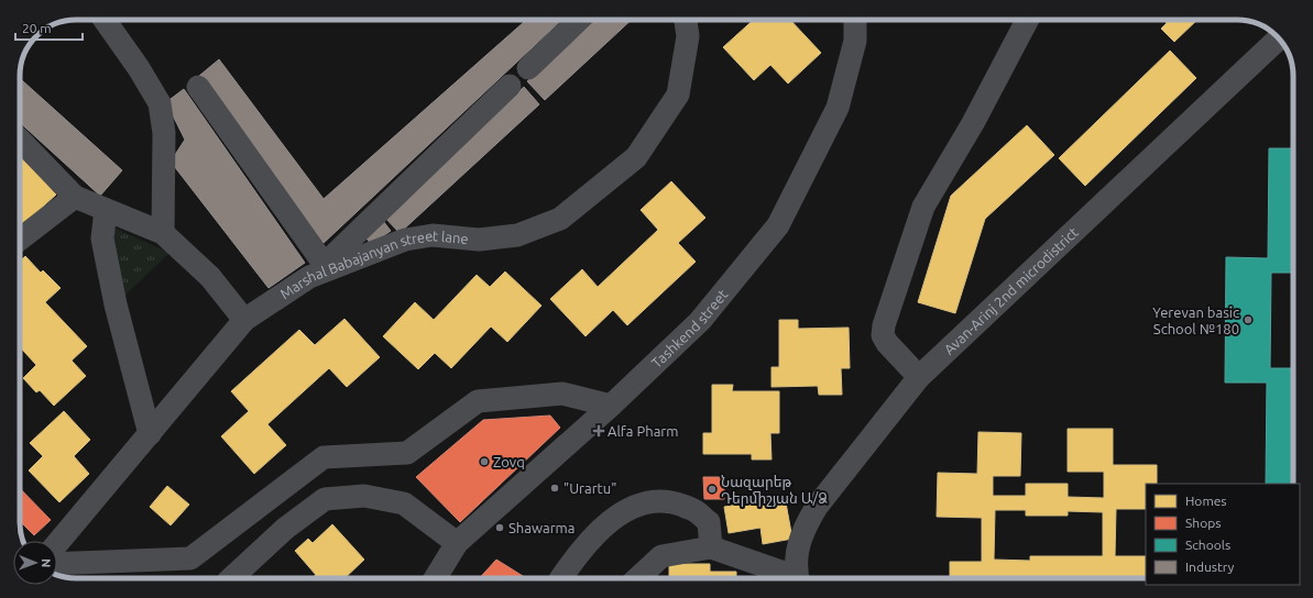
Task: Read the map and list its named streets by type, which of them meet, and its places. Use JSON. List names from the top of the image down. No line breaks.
{"streets":{"street":["Marshal Babajanyan street lane","Avan-Arinj 2nd microdistrict","Tashkend street"]},"places":{"other":["Yerevan basic School №180","Zovq","\"Urartu\"","Նազարեթ Դերմիշյան Ա/Ձ","Shawarma"],"health":["Alfa Pharm"]},"legend":["Homes","Shops","Schools","Industry"],"scale_bar":"20 m","north":"right"}
